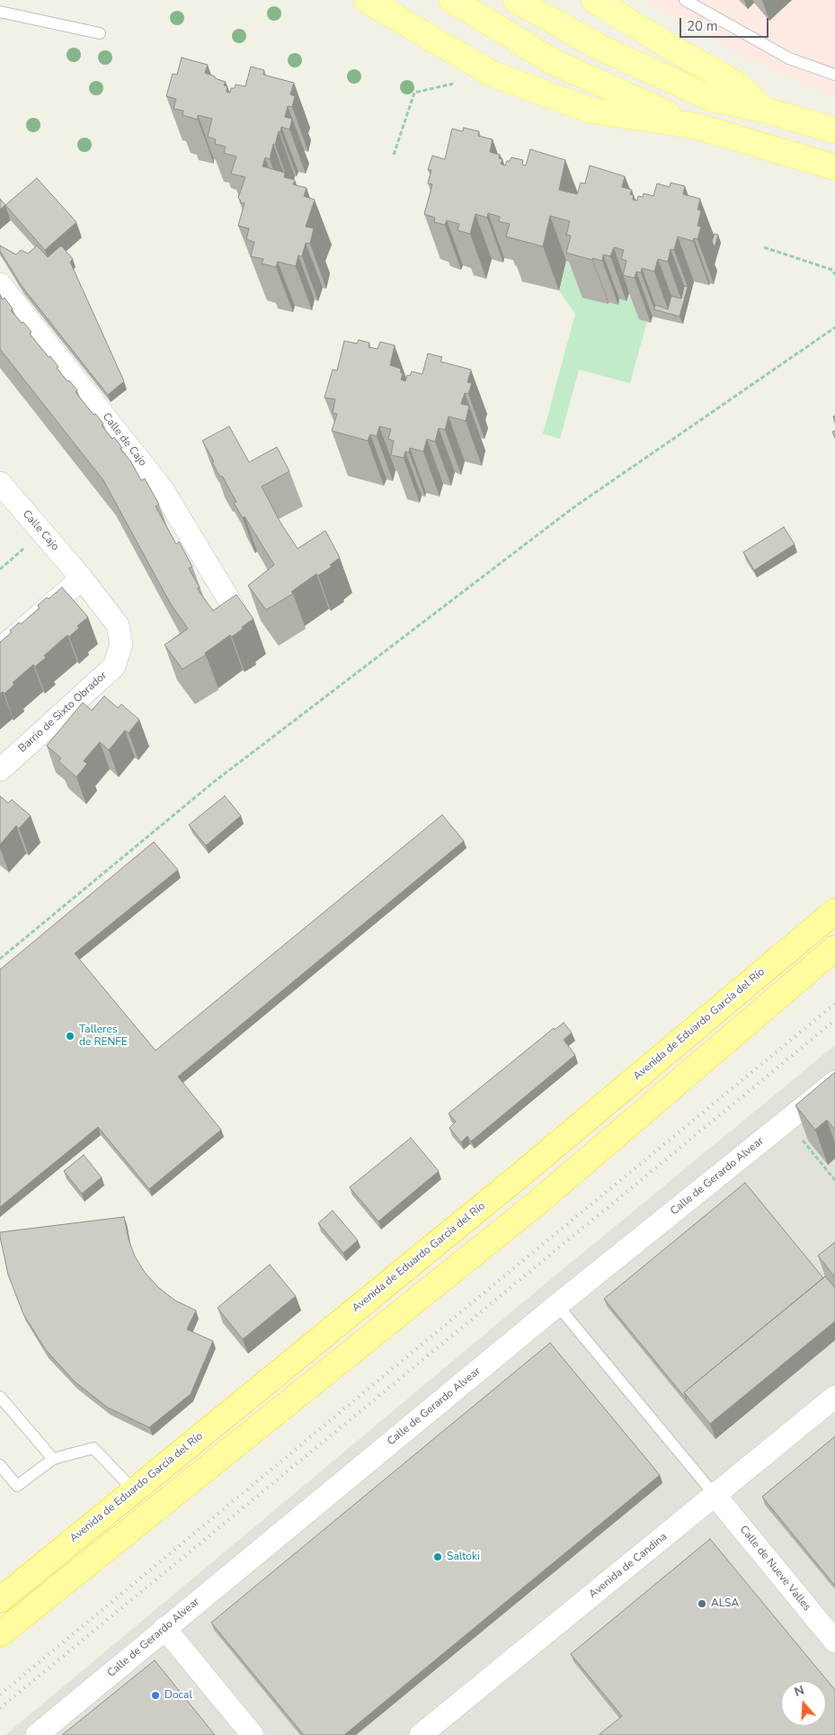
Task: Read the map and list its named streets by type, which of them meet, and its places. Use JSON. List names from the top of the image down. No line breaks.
{"streets":{"highway":["Avenida de Eduardo García del Río"],"street":["Calle de Cajo","Calle Cajo","Barrio de Sixto Obrador","Calle de Gerardo Alvear","Avenida de Candina","Calle de Nueve Valles"]},"crossings":[["Calle Cajo","Barrio de Sixto Obrador"],["Avenida de Candina","Calle de Nueve Valles"]],"places":["Talleres de RENFE","Saltoki","ALSA","Docal"],"scale_bar":"20 m","north":"top"}
